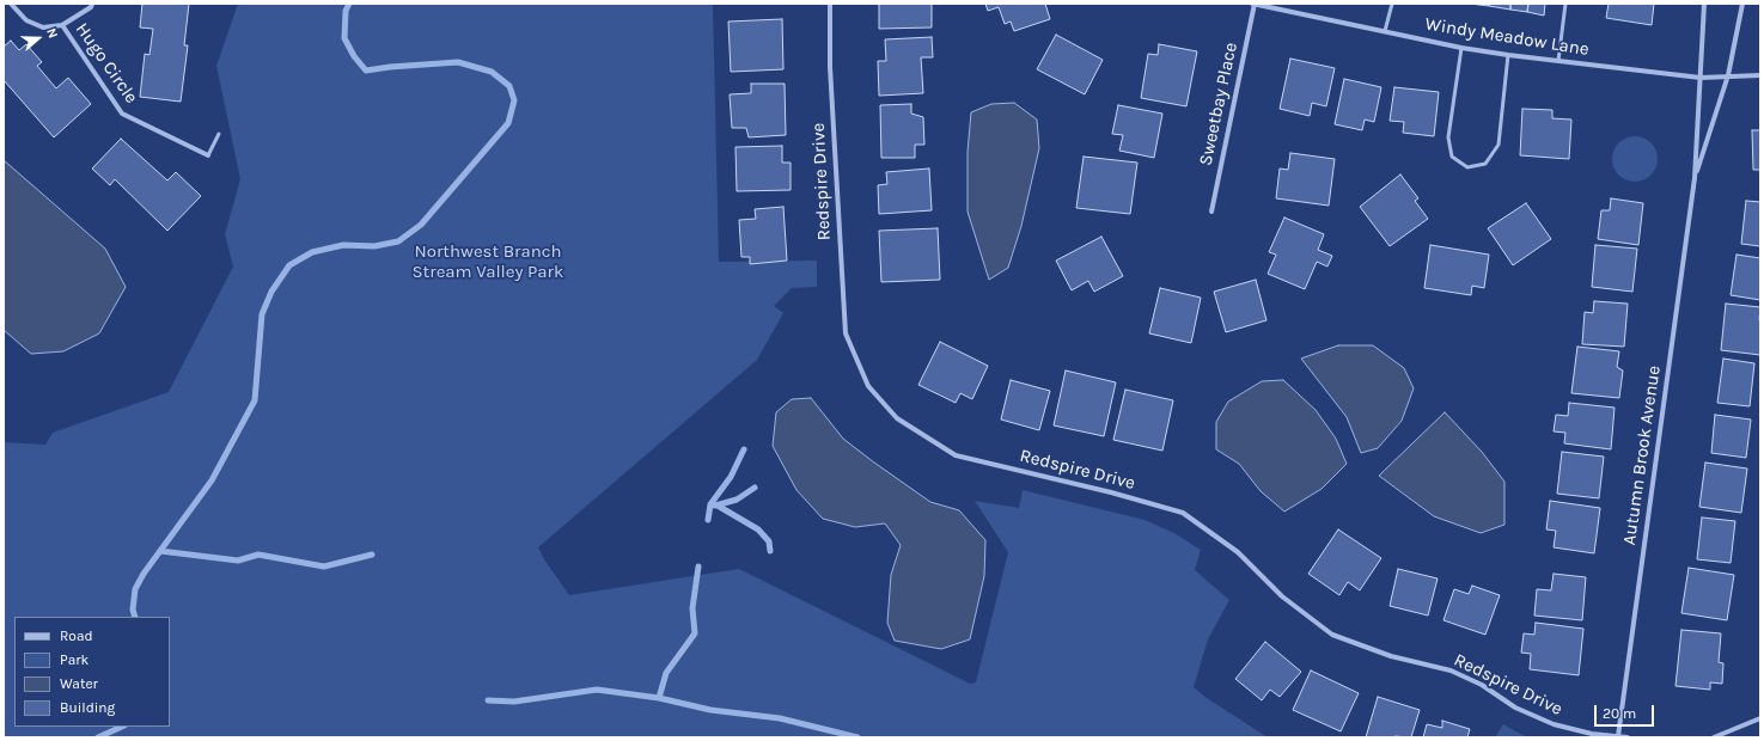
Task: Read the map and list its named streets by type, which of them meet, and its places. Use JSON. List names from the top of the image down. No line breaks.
{"streets":{"street":["Windy Meadow Lane","Hugo Circle","Sweetbay Place","Redspire Drive","Autumn Brook Avenue"]},"crossings":[["Windy Meadow Lane","Sweetbay Place"],["Windy Meadow Lane","Autumn Brook Avenue"],["Redspire Drive","Autumn Brook Avenue"]],"parks":["Northwest Branch Stream Valley Park"],"legend":["Road","Park","Water","Building"],"scale_bar":"20 m","north":"right"}
